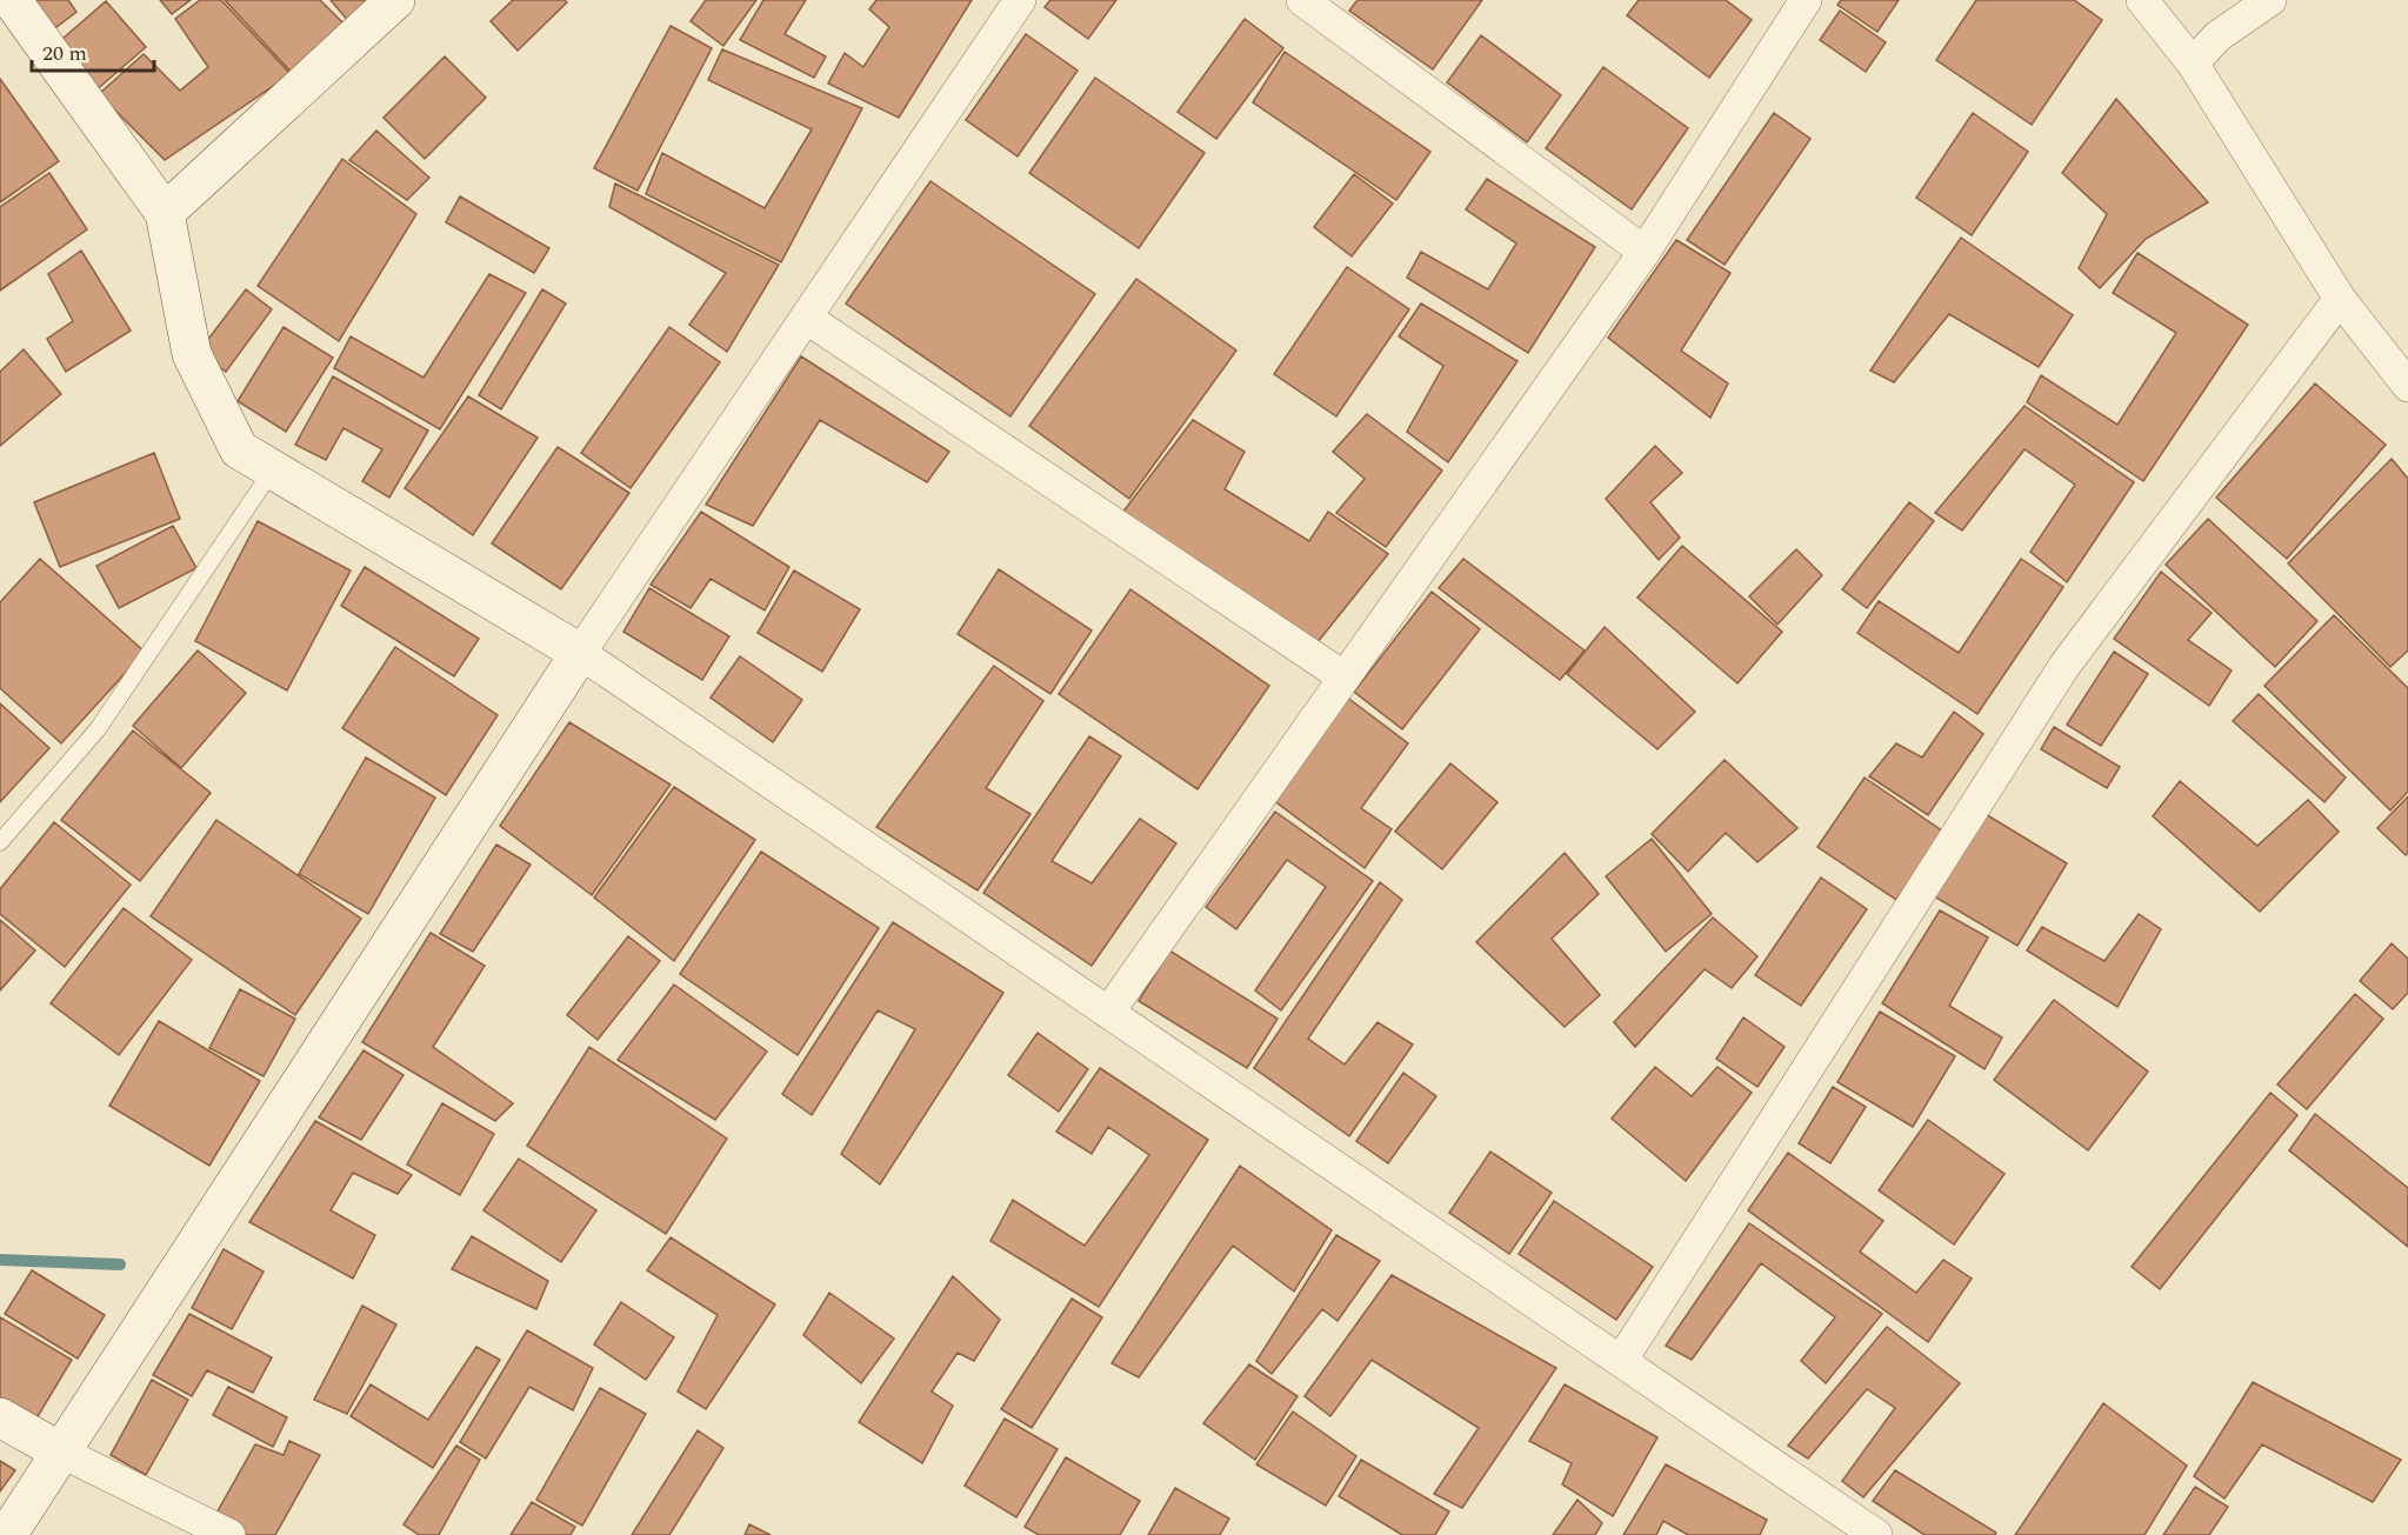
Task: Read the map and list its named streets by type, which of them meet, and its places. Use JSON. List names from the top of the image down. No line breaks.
{"scale_bar":"20 m"}
